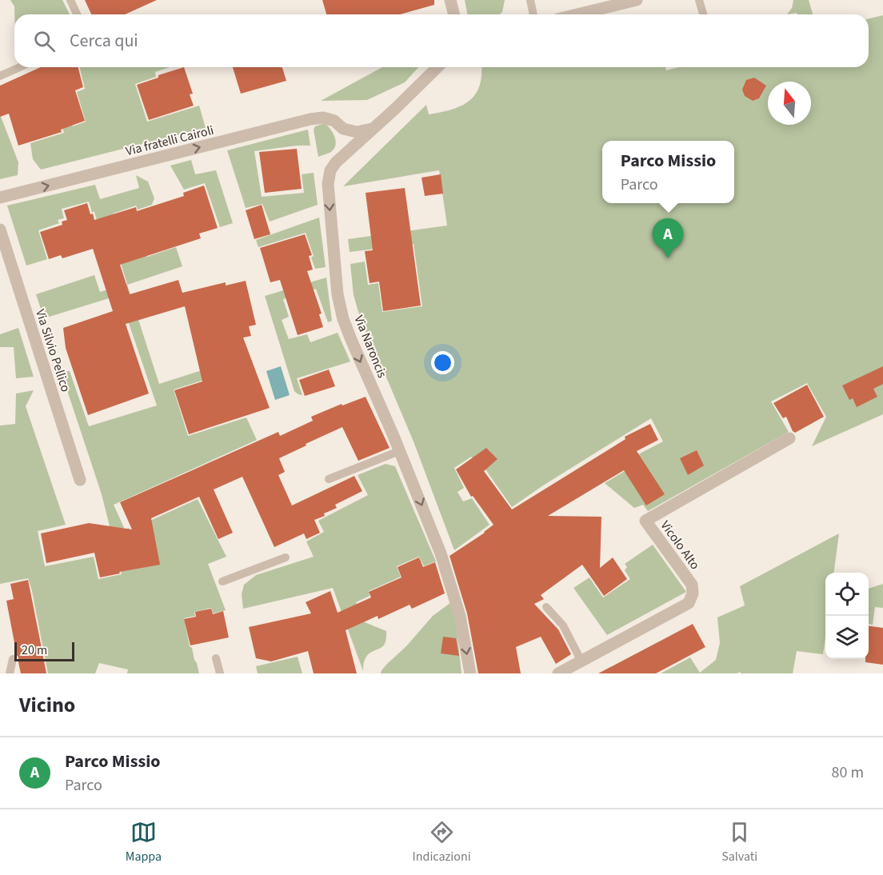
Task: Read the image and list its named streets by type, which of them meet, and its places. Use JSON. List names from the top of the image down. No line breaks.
{"streets":{"street":["Via fratelli Cairoli","Via Naroncis","Via Silvio Pellico","Vicolo Alto"]},"crossings":[["Via fratelli Cairoli","Via Naroncis"]],"one_way":["Via fratelli Cairoli","Via Naroncis"],"scale_bar":"20 m","north":"top","page":{"search":"Cerca qui","popup":["Parco Missio","Parco"],"pins":"A","scale":"20 m","heading":"Vicino","list":[{"mark":"A","name":"Parco Missio","note":"Parco","value":"80 m"}],"nav":["Mappa","Indicazioni","Salvati"]}}
